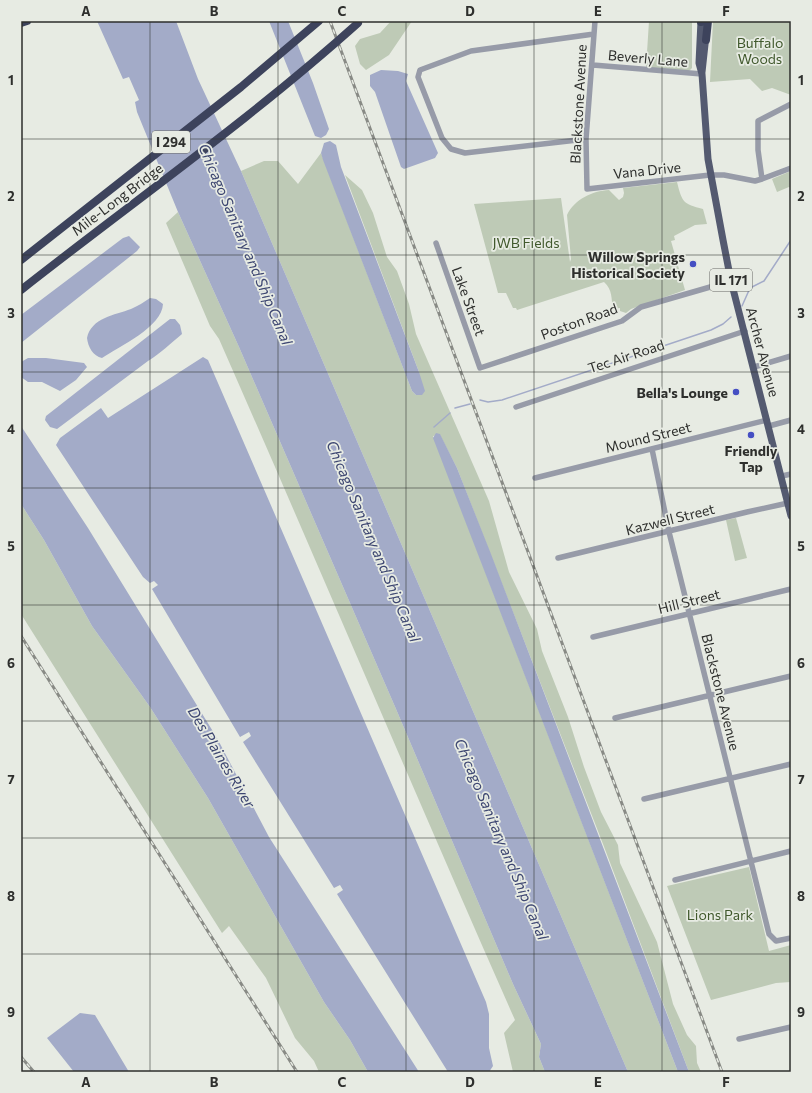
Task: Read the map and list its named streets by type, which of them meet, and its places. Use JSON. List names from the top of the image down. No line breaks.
{"streets":{"highway":["I 294","Mile-Long Bridge"],"main road":["IL 171","Archer Avenue"],"street":["Beverly Lane","Blackstone Avenue","Vana Drive","Lake Street","Poston Road","Tec Air Road","Mound Street","Kazwell Street","Hill Street"]},"crossings":[["Beverly Lane","Blackstone Avenue"],["Beverly Lane","Archer Avenue"],["Blackstone Avenue","Vana Drive"],["Blackstone Avenue","Mound Street"],["Blackstone Avenue","Kazwell Street"],["Blackstone Avenue","Hill Street"],["Vana Drive","Archer Avenue"],["Lake Street","Poston Road"],["Poston Road","Archer Avenue"],["Archer Avenue","Tec Air Road"],["Archer Avenue","Mound Street"],["Archer Avenue","Kazwell Street"]],"water":["Chicago Sanitary and Ship Canal","Des Plaines River"],"parks":["Buffalo Woods","JWB Fields","Lions Park"],"places":["Willow Springs Historical Society","Bella's Lounge","Friendly Tap"],"grid":{"columns":["A","B","C","D","E","F"],"rows":["1","2","3","4","5","6","7","8","9"]}}
